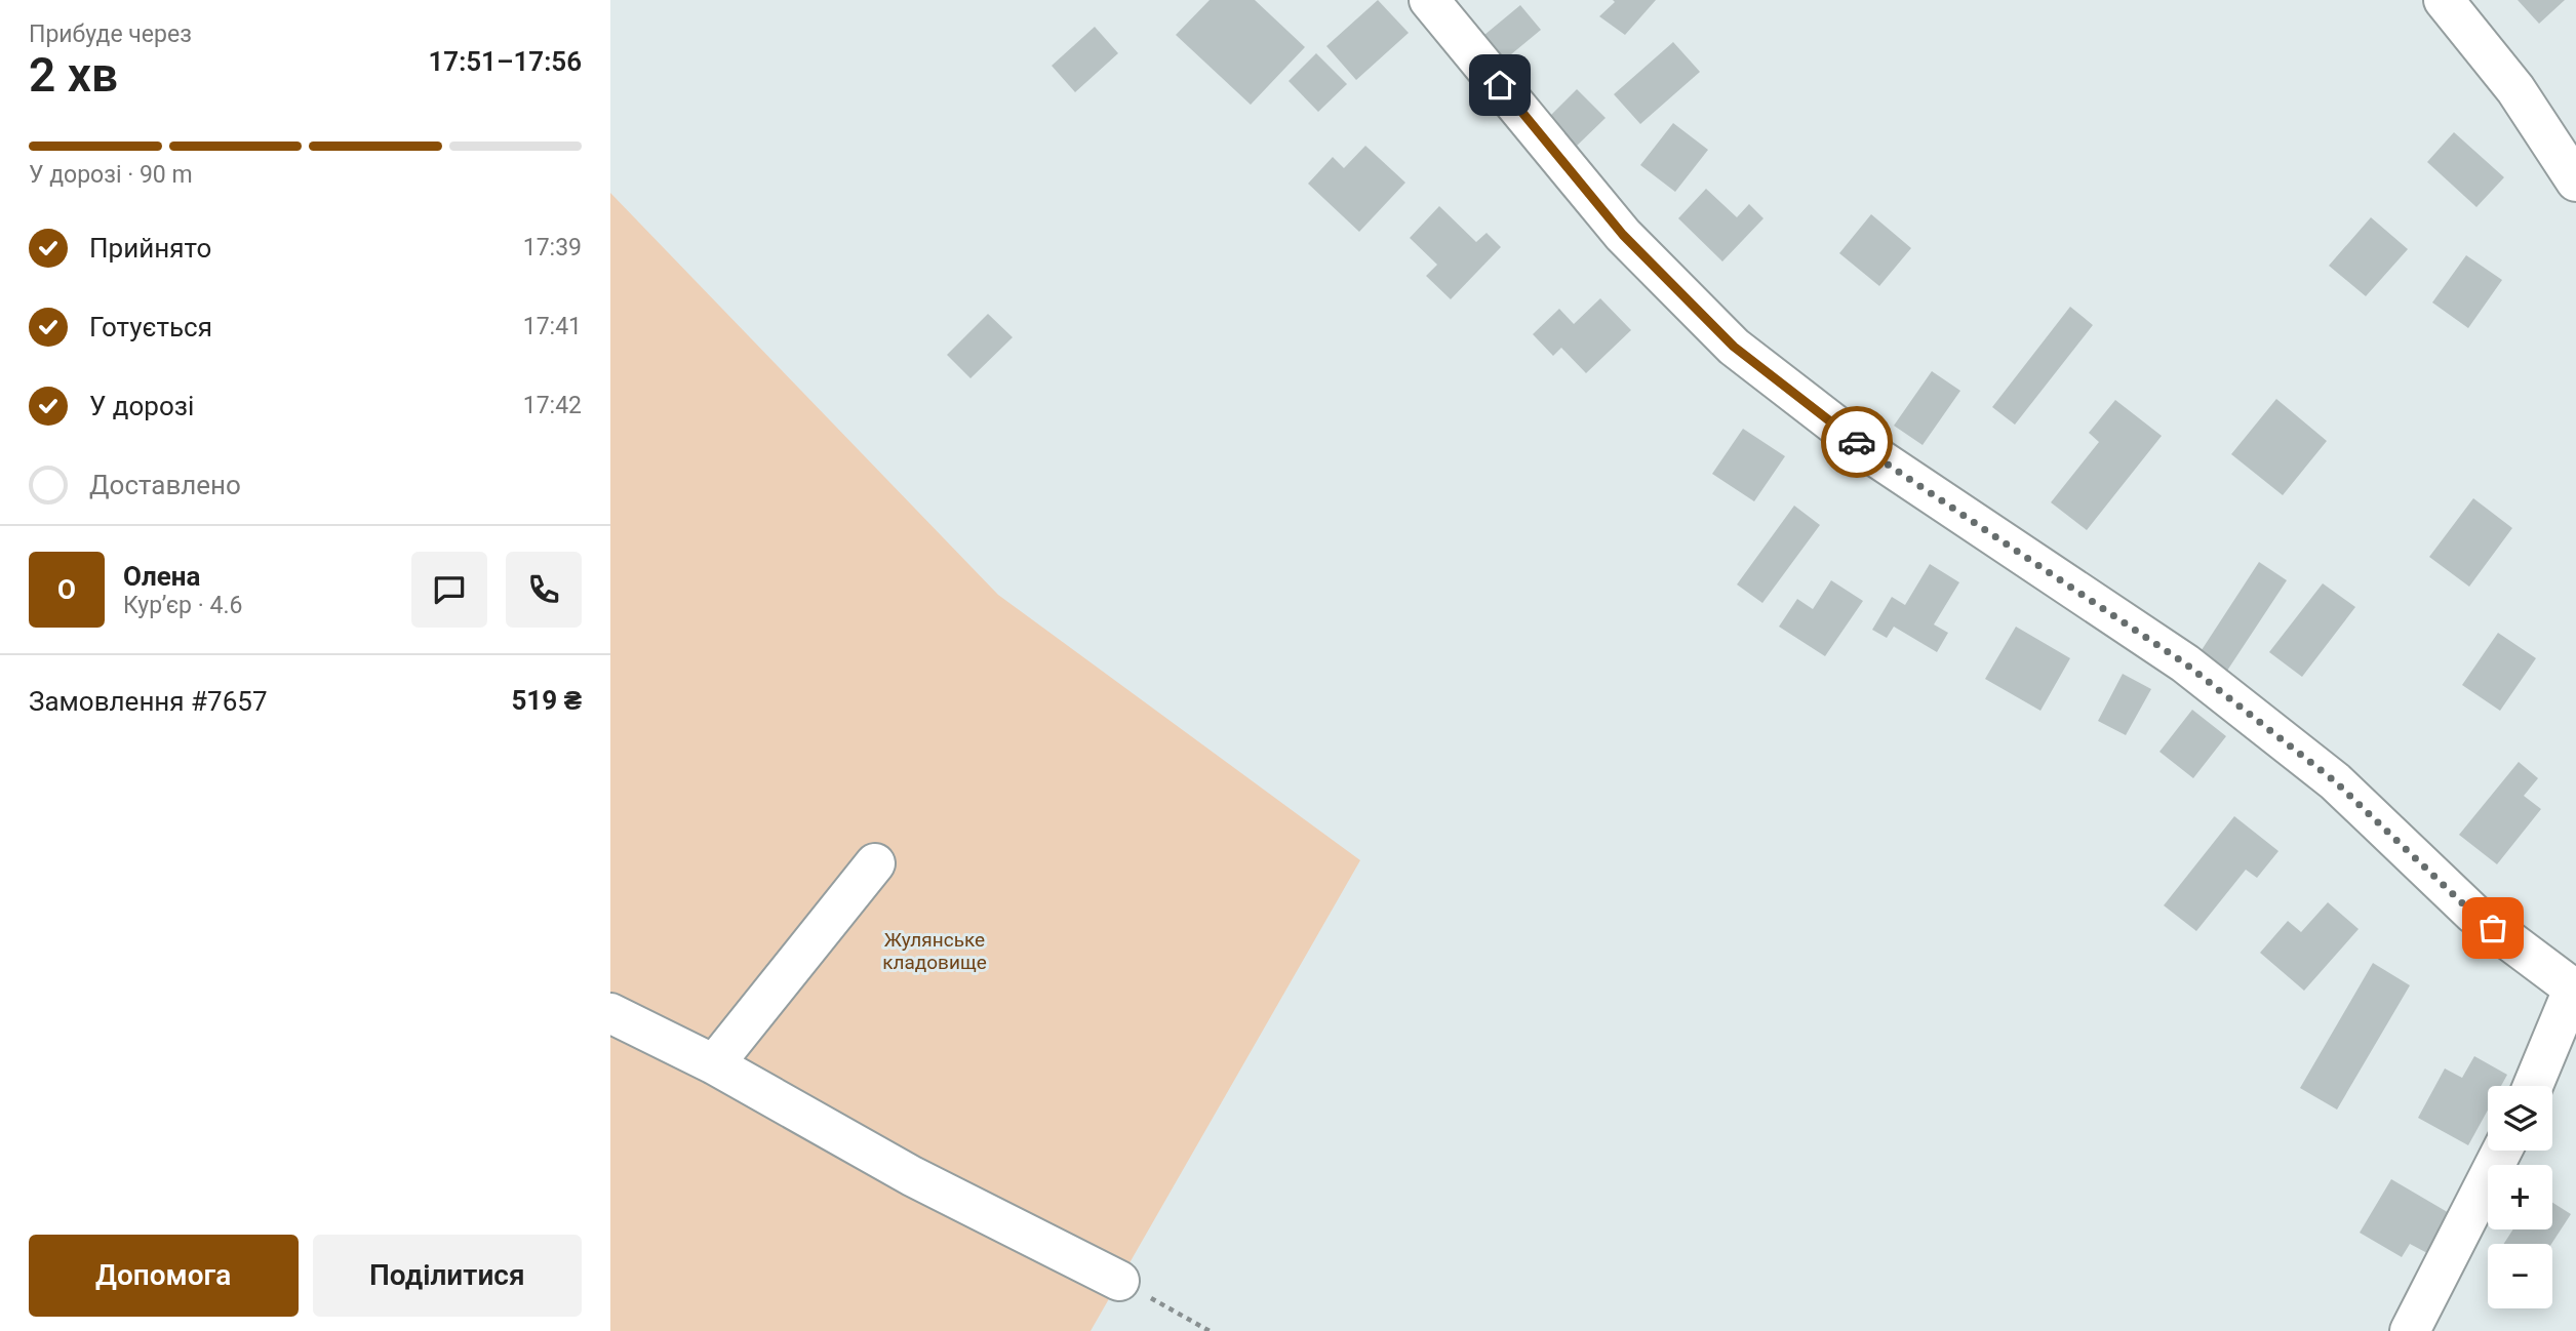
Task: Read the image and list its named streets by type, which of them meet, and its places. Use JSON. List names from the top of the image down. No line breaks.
{"parks":["Жулянське кладовище"],"page":{"heading":["2 хв","Прибуде через","17:51–17:56"],"panel":["Олена","Кур’єр · 4.6","Замовлення #7657","519 ₴"],"bar":"У дорозі · 90 m","list":[["Прийнято","17:39"],["Готується","17:41"],["У дорозі","17:42"],"Доставлено"],"round":"О","map_buttons":["+","−"],"buttons":["Допомога","Поділитися"]}}
